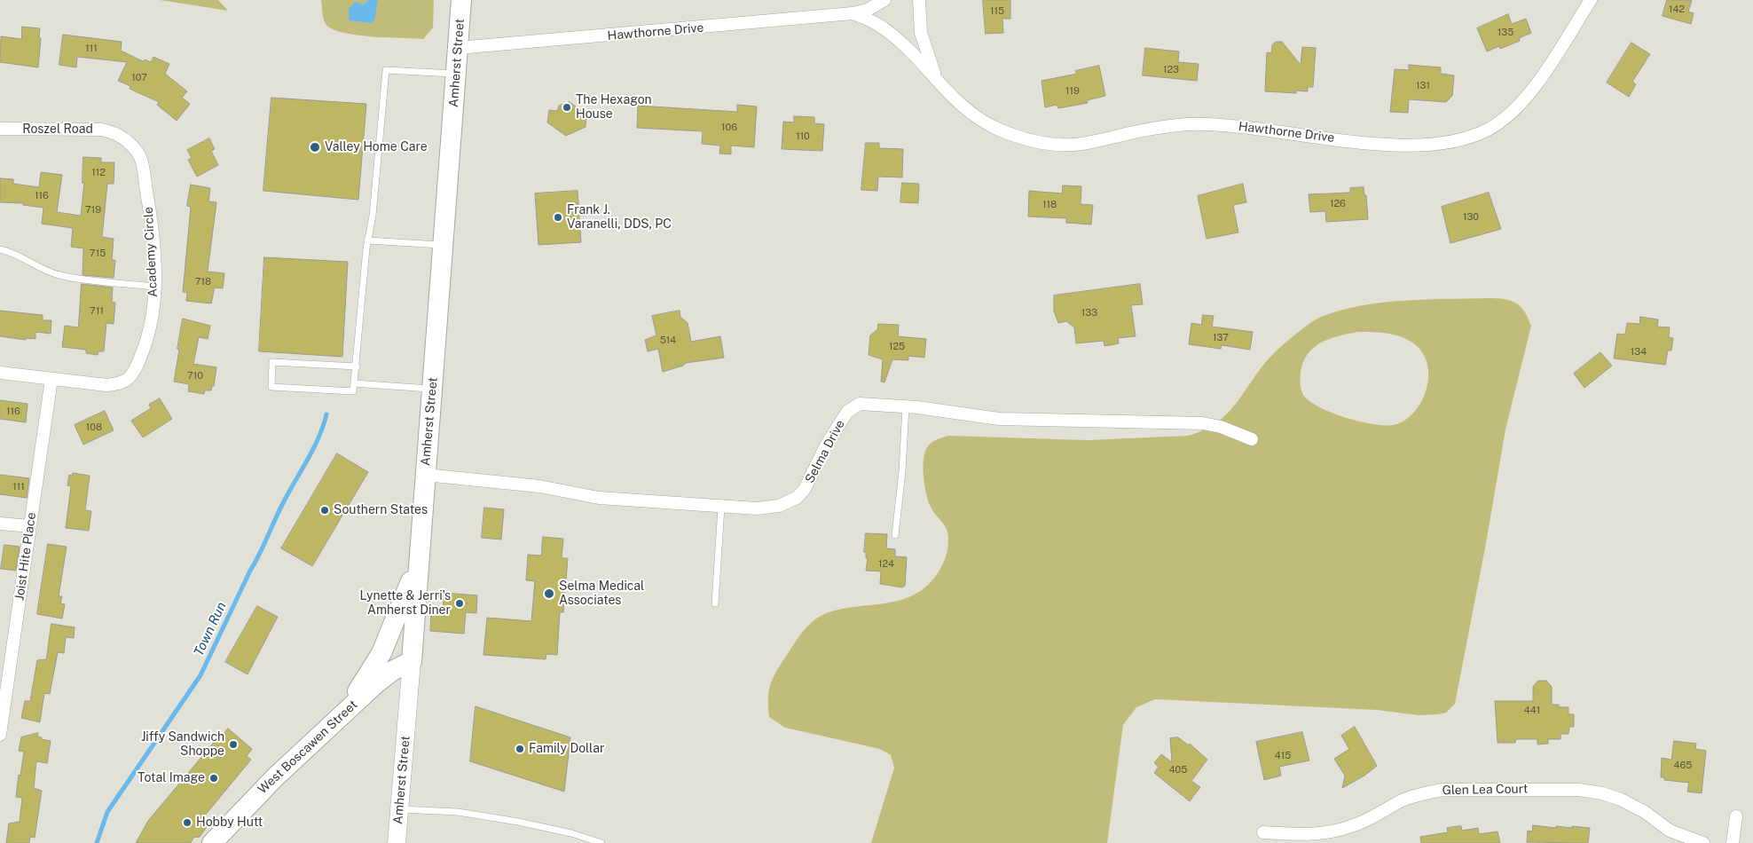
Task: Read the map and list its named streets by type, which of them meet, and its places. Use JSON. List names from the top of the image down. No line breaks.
{"streets":{"main road":["Amherst Street","West Boscawen Street"],"street":["Hawthorne Drive","Roszel Road","Academy Circle","Selma Drive","Joist Hite Place","Glen Lea Court"]},"crossings":[["Hawthorne Drive","Amherst Street"],["Amherst Street","Selma Drive"],["Amherst Street","West Boscawen Street"],["Roszel Road","Academy Circle"],["Academy Circle","Joist Hite Place"]],"water":["Town Run"],"places":["The Hexagon House","Valley Home Care","Frank J. Varanelli, DDS, PC","Southern States","Selma Medical Associates","Lynette & Jerri's Amherst Diner","Jiffy Sandwich Shoppe","Family Dollar","Total Image","Hobby Hutt"],"house_numbers":["142","115","135","111","123","107","131","119","106","110","112","116","126","118","719","130","715","718","711","133","137","514","125","134","710","116","108","111","124","441","415","465","405"]}
